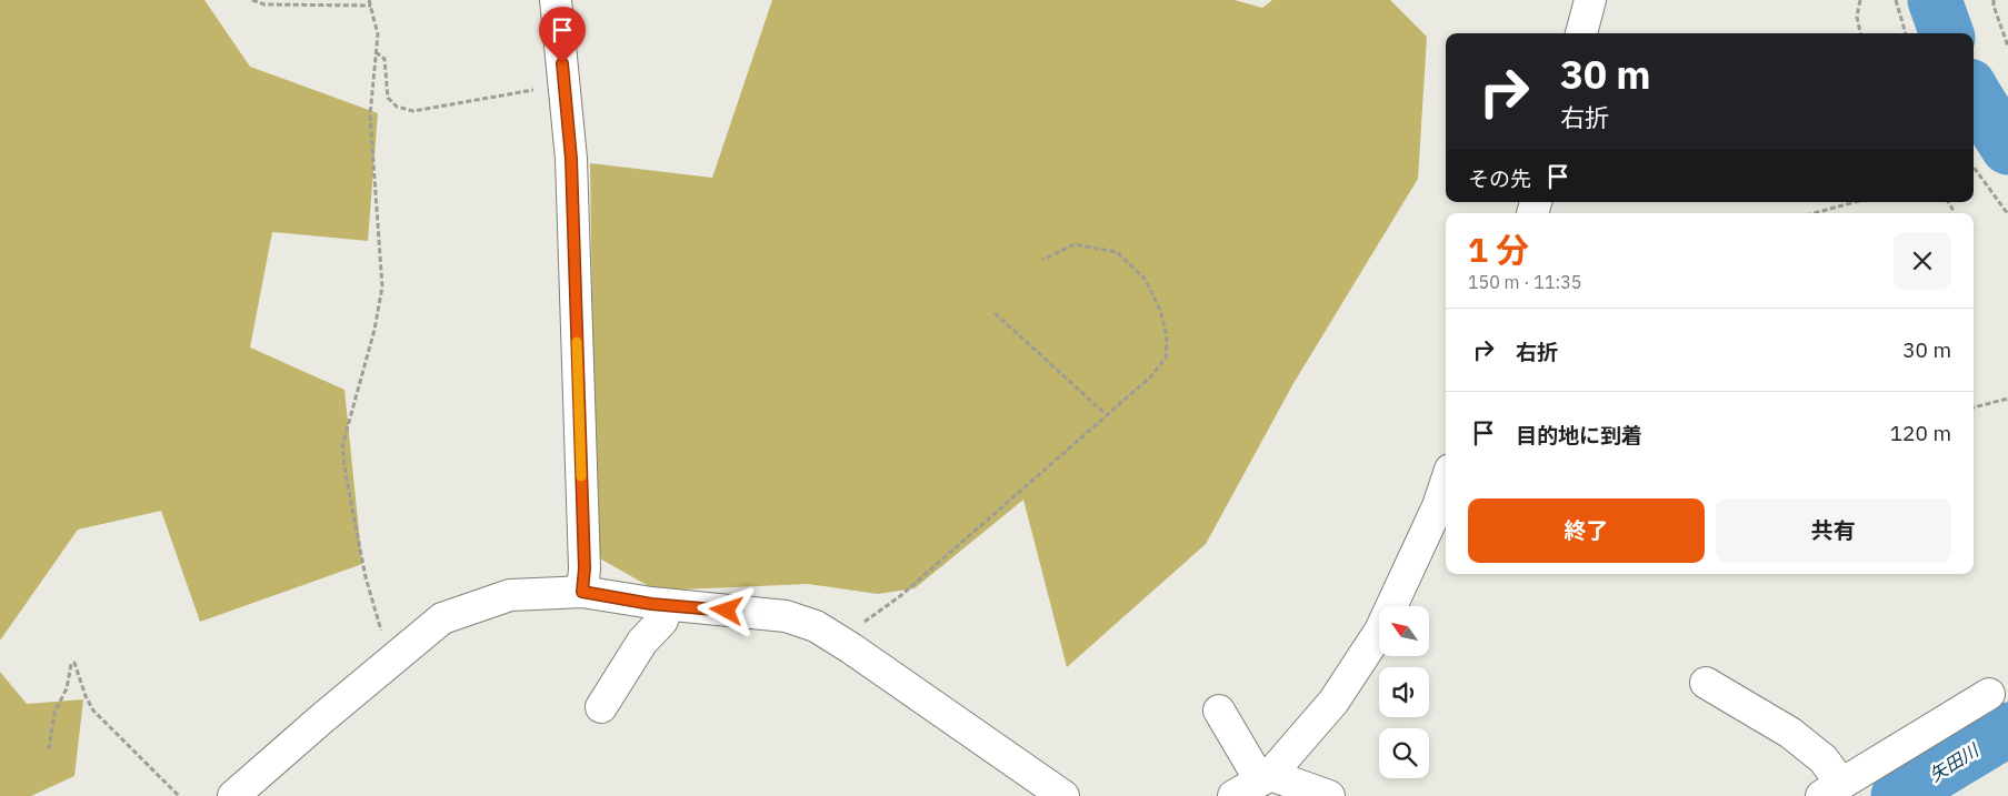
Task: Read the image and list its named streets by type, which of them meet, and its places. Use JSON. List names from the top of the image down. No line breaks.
{"water":["矢田川"],"north":"top left","page":{"turn":["30 m","右折"],"then":"その先","heading":["1 分","150 m · 11:35"],"list":[{"name":"右折","value":"30 m"},{"name":"目的地に到着","value":"120 m"}],"buttons":["終了","共有"]}}
